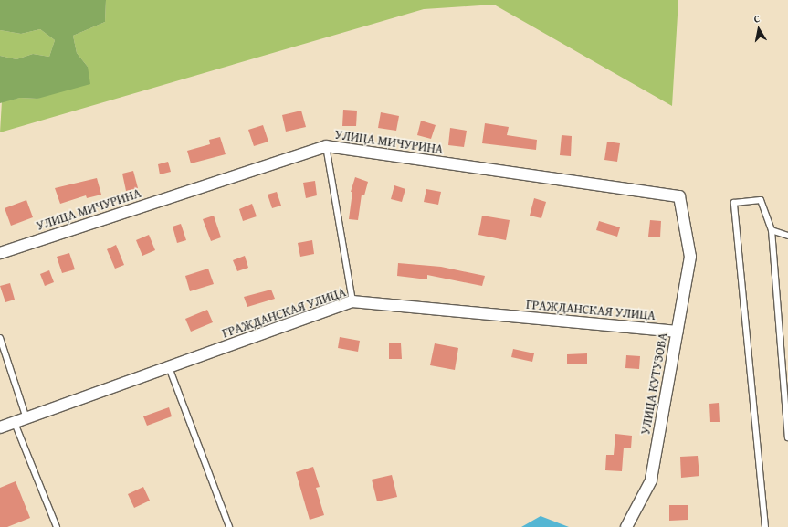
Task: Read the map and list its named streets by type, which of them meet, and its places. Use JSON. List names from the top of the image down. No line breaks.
{"streets":{"street":["УЛИЦА МИЧУРИНА","ГРАЖДАНСКАЯ УЛИЦА","УЛИЦА КУТУЗОВА"]},"crossings":[["УЛИЦА МИЧУРИНА","УЛИЦА КУТУЗОВА"],["ГРАЖДАНСКАЯ УЛИЦА","УЛИЦА КУТУЗОВА"]],"north":"top"}
